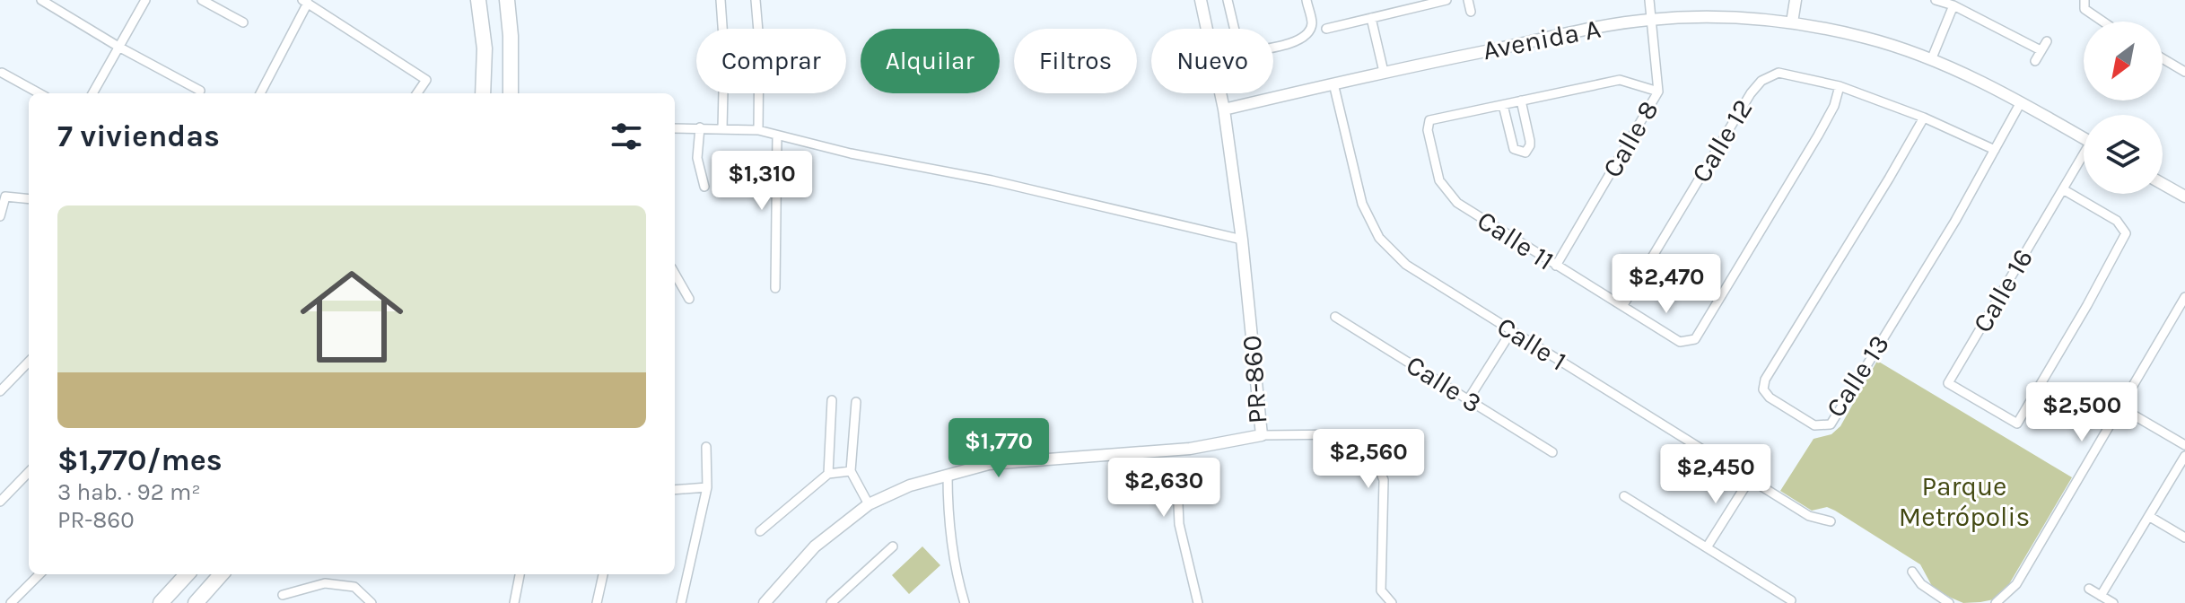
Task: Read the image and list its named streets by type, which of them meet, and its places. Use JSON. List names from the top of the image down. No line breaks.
{"streets":{"street":["Avenida A","Calle 8","Calle 12","Calle 11","Calle 16","Calle 1","Calle 13","PR-860","Calle 3"]},"crossings":[["Avenida A","Calle 8"],["Avenida A","Calle 1"],["Avenida A","Calle 13"],["Avenida A","PR-860"],["Calle 8","Calle 11"],["Calle 12","Calle 11"],["Calle 12","Calle 13"]],"parks":["Parque Metrópolis"],"north":"bottom left","page":{"chip":["Comprar","Alquilar","Filtros","Nuevo"],"heading":"7 viviendas","price":["$1,310","$2,470","$2,500","$1,770","$2,560","$2,450","$2,630"],"list":[{"name":"$1,770/mes","note":"3 hab. · 92 m² · PR-860"}]}}
